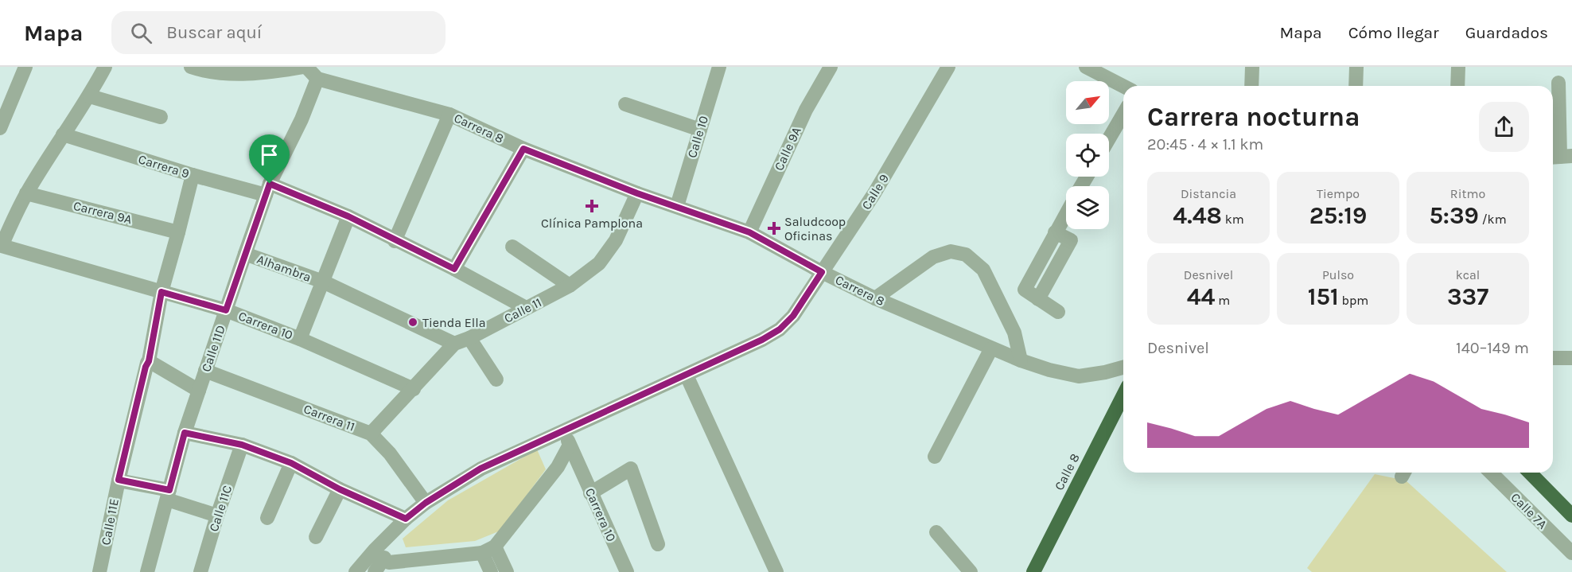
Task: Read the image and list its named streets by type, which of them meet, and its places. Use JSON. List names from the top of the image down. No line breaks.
{"streets":{"highway":["Calle 8"],"street":["Carrera 8","Calle 10","Calle 9A","Carrera 9","Calle 9","Carrera 9A","Alhambra","Calle 11","Carrera 10","Calle 11D","Carrera 11","Calle 11C","Calle 7A","Calle 11E"]},"crossings":[["Carrera 8","Calle 10"],["Carrera 8","Calle 9A"],["Carrera 8","Calle 9"],["Carrera 8","Calle 11"],["Carrera 8","Calle 11D"],["Carrera 9","Calle 11"],["Carrera 9","Calle 11D"],["Carrera 9","Calle 11E"],["Calle 9","Carrera 10"],["Calle 9","Carrera 11"],["Carrera 9A","Carrera 10"],["Carrera 9A","Calle 11E"],["Alhambra","Calle 11D"],["Calle 11","Carrera 10"],["Calle 11","Carrera 11"],["Carrera 10","Calle 11D"],["Carrera 10","Calle 11E"],["Calle 11D","Carrera 11"]],"places":{"health":["Clínica Pamplona","Saludcoop Oficinas"],"other":["Tienda Ella"]},"north":"top right","page":{"header":"Mapa","search":"Buscar aquí","nav":["Mapa","Cómo llegar","Guardados"],"heading":["Carrera nocturna","20:45 · 4 × 1.1 km"],"stats":[["Distancia","4.48 km"],["Tiempo","25:19"],["Ritmo","5:39 /km"],["Desnivel","44 m"],["Pulso","151 bpm"],["kcal","337"]],"chart":["Desnivel","140–149 m"]}}
